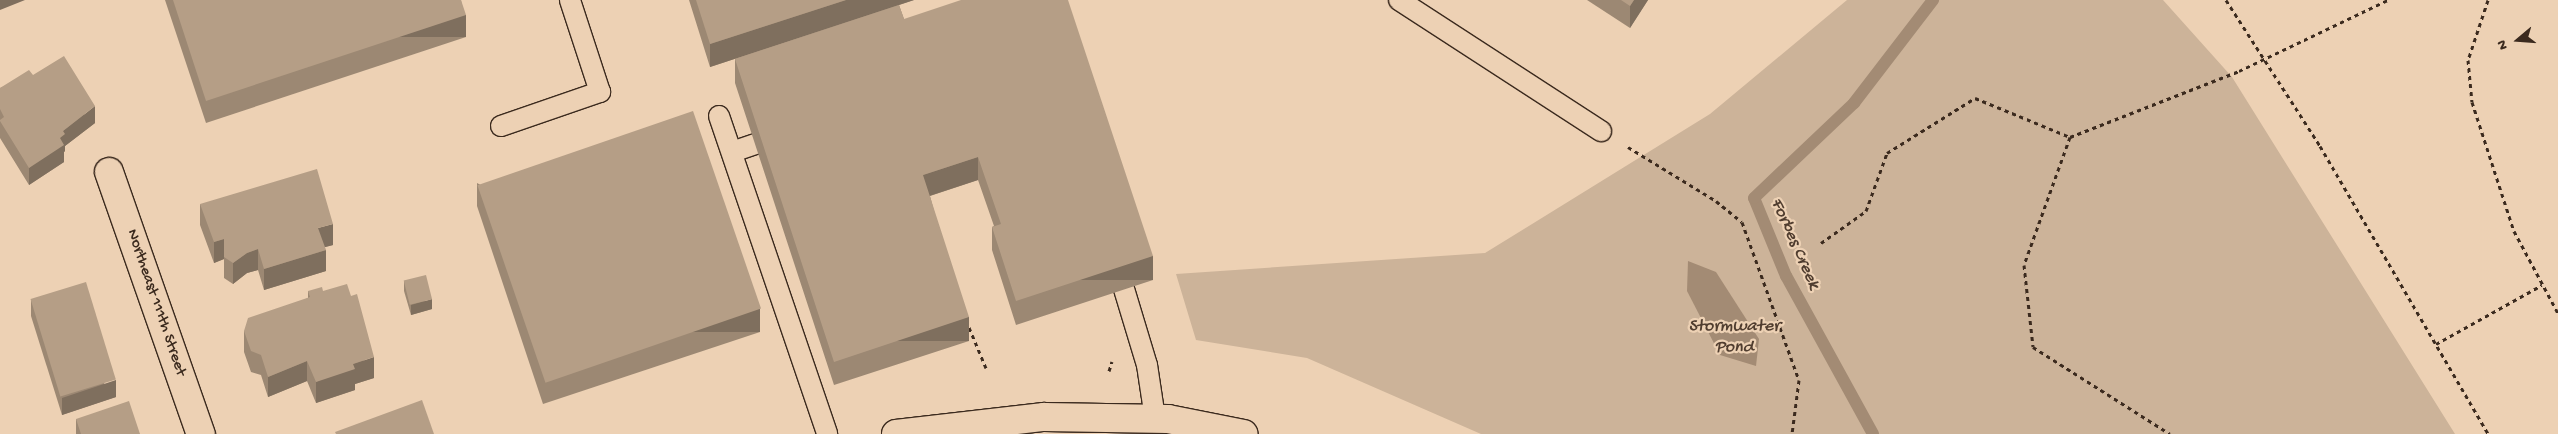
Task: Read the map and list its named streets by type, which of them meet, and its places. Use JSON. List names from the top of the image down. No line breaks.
{"streets":{"street":["Northeast 111th Street"]},"water":["Forbes Creek","Stormwater Pond"],"north":"left"}
